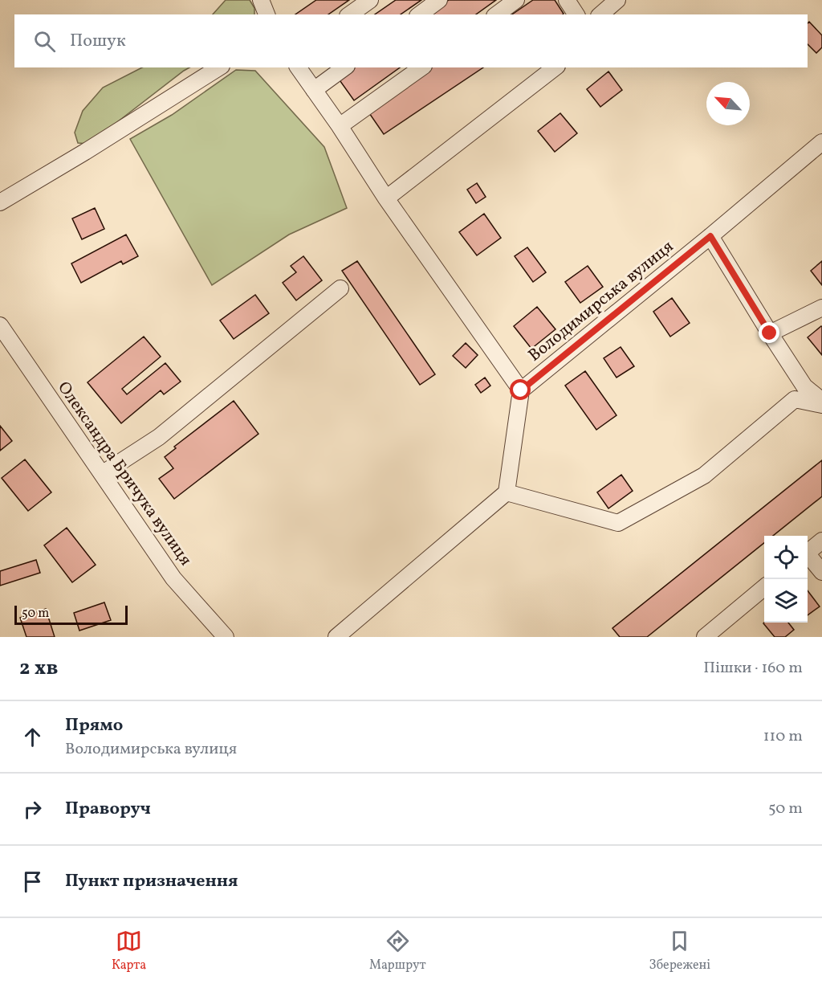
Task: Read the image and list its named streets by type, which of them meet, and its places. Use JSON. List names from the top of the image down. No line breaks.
{"streets":{"street":["Володимирська вулиця","Олександра Бричука вулиця"]},"scale_bar":"50 m","north":"top left","page":{"search":"Пошук","scale":"50 m","heading":["2 хв","Пішки · 160 m"],"list":[["Прямо","Володимирська вулиця","110 m"],["Праворуч","50 m"],"Пункт призначення"],"nav":["Карта","Маршрут","Збережені"]}}
